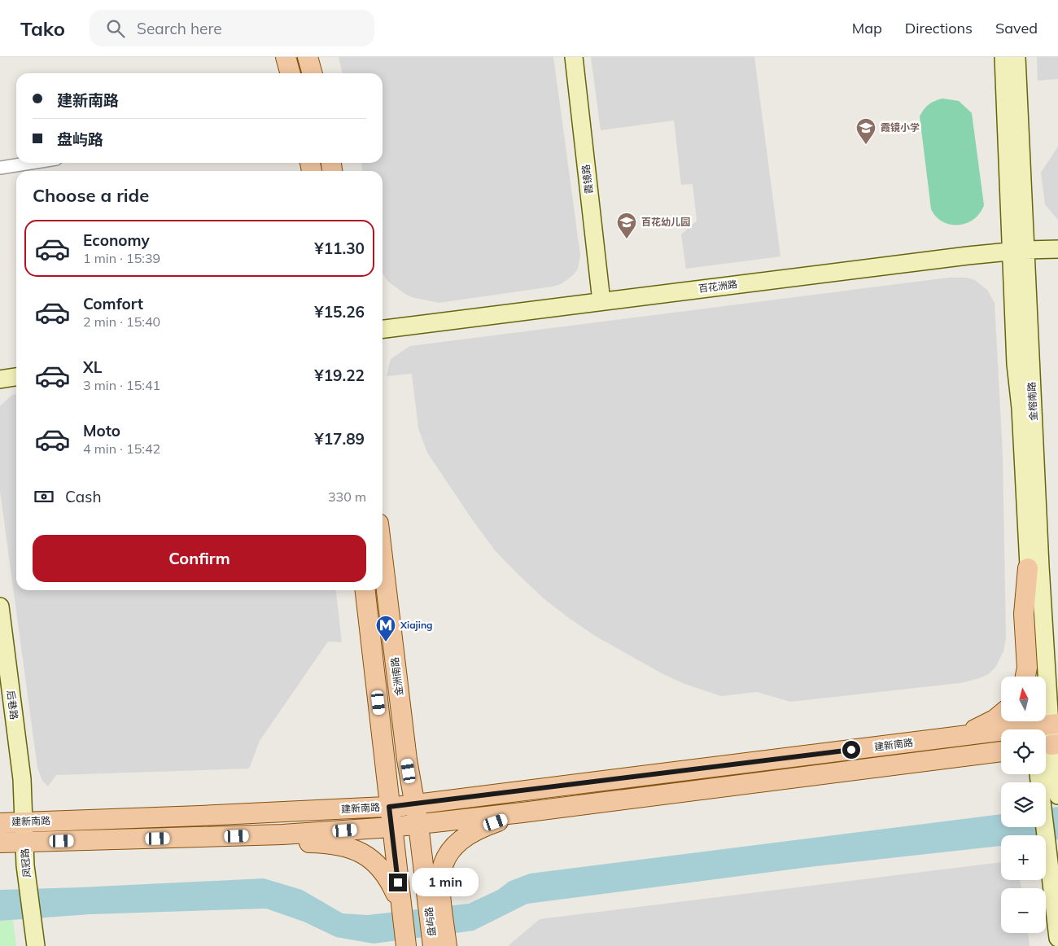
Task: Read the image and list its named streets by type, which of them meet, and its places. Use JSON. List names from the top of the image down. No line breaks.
{"streets":{"main road":["霞镜路","百花洲路","金榕南路","金洲南路","后巷路","建新南路","凤冠路","盘屿路"]},"crossings":[["霞镜路","百花洲路"],["百花洲路","金榕南路"],["金洲南路","建新南路"],["金洲南路","盘屿路"],["后巷路","凤冠路"],["建新南路","凤冠路"],["建新南路","盘屿路"]],"places":{"school or university":["霞镜小学","百花幼儿园"],"metro station":["Xiajing"]},"north":"top","page":{"header":"Tako","search":"Search here","nav":["Map","Directions","Saved"],"banner":["建新南路","盘屿路"],"heading":"Choose a ride","list":[{"name":"Economy","note":"1 min · 15:39","value":"¥11.30"},{"name":"Comfort","note":"2 min · 15:40","value":"¥15.26"},{"name":"XL","note":"3 min · 15:41","value":"¥19.22"},{"name":"Moto","note":"4 min · 15:42","value":"¥17.89"}],"pay":["Cash","330 m"],"buttons":"Confirm","map_buttons":["+","−"],"bubble":"1 min"}}
